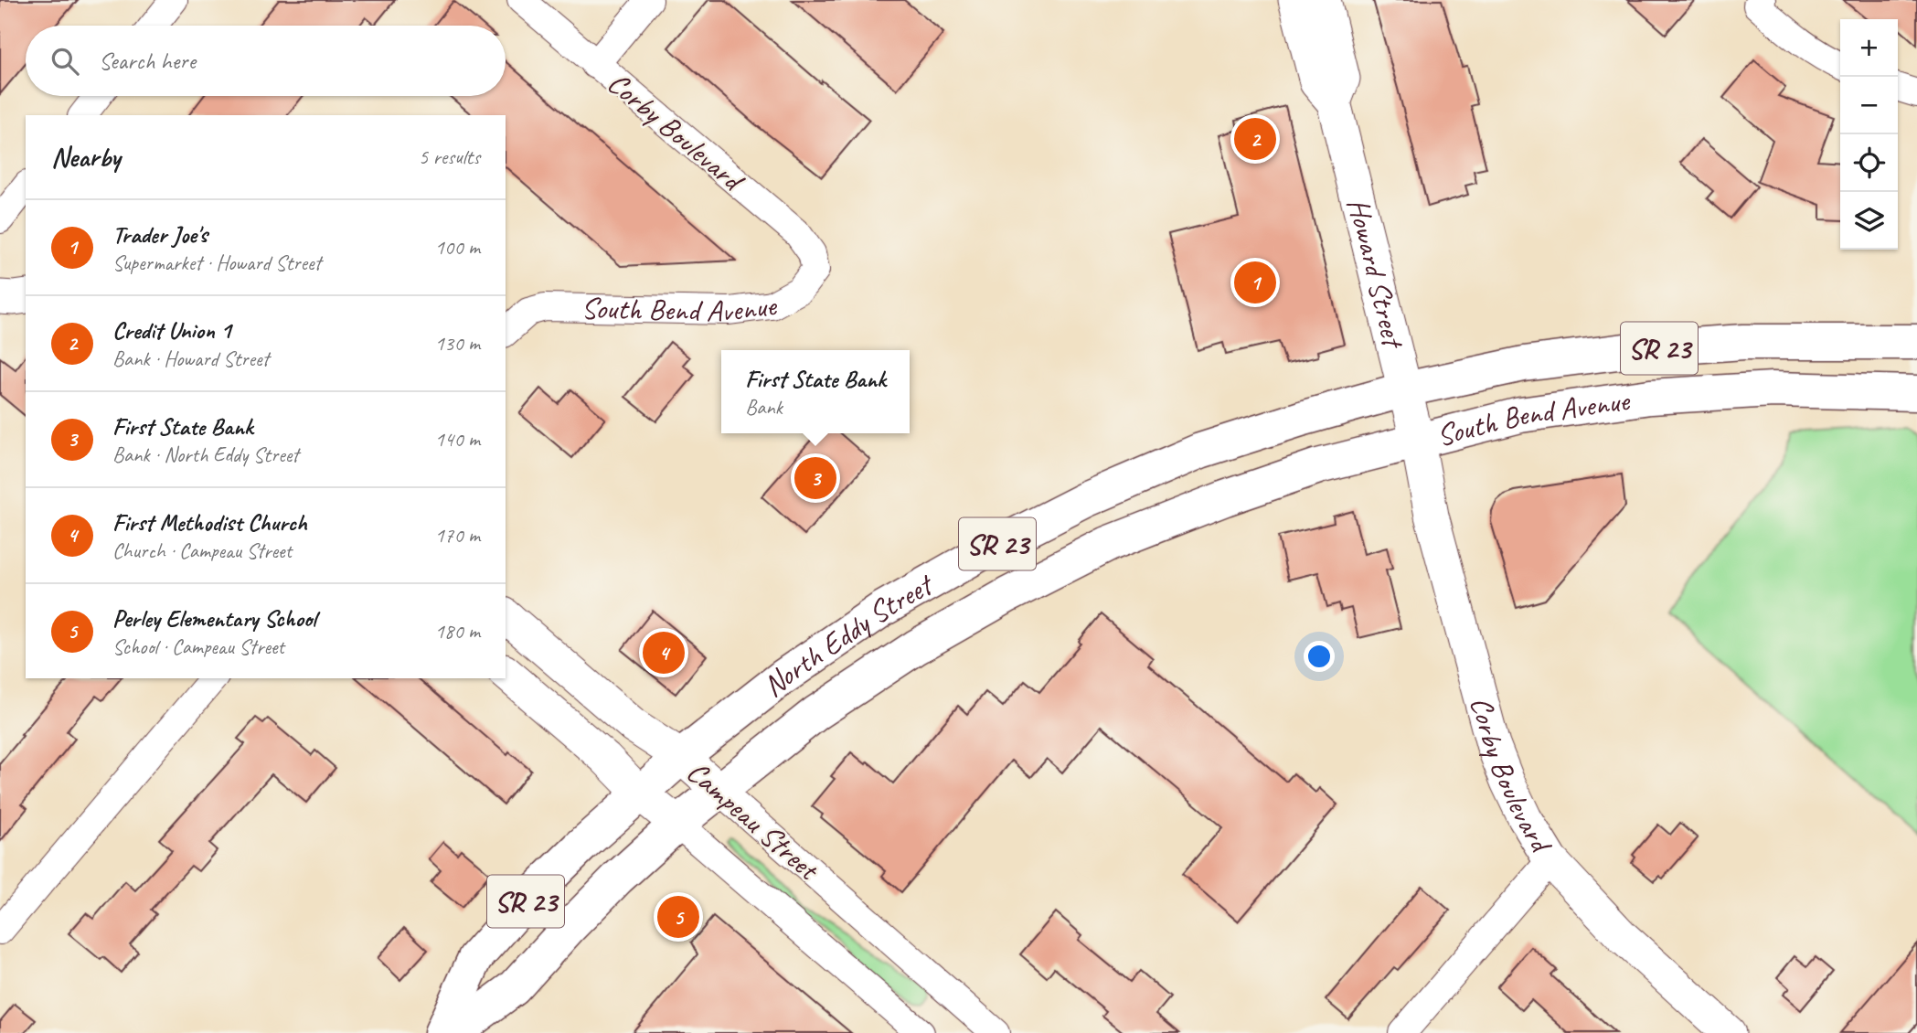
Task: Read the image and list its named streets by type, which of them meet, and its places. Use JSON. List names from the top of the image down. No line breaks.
{"streets":{"main road":["South Bend Avenue","SR 23","North Eddy Street"],"street":["Corby Boulevard","Howard Street","Campeau Street"]},"crossings":[["Corby Boulevard","Howard Street"],["Corby Boulevard","South Bend Avenue"],["Corby Boulevard","North Eddy Street"],["Howard Street","South Bend Avenue"],["Howard Street","North Eddy Street"],["South Bend Avenue","North Eddy Street"],["North Eddy Street","Campeau Street"]],"page":{"map_buttons":["+","−"],"search":"Search here","pins":["2","1","3","4","5"],"heading":["Nearby","5 results"],"list":[{"mark":"1","name":"Trader Joe's","note":"Supermarket · Howard Street","value":"100 m"},{"mark":"2","name":"Credit Union 1","note":"Bank · Howard Street","value":"130 m"},{"mark":"3","name":"First State Bank","note":"Bank · North Eddy Street","value":"140 m"},{"mark":"4","name":"First Methodist Church","note":"Church · Campeau Street","value":"170 m"},{"mark":"5","name":"Perley Elementary School","note":"School · Campeau Street","value":"180 m"}],"popup":["First State Bank","Bank"]}}
